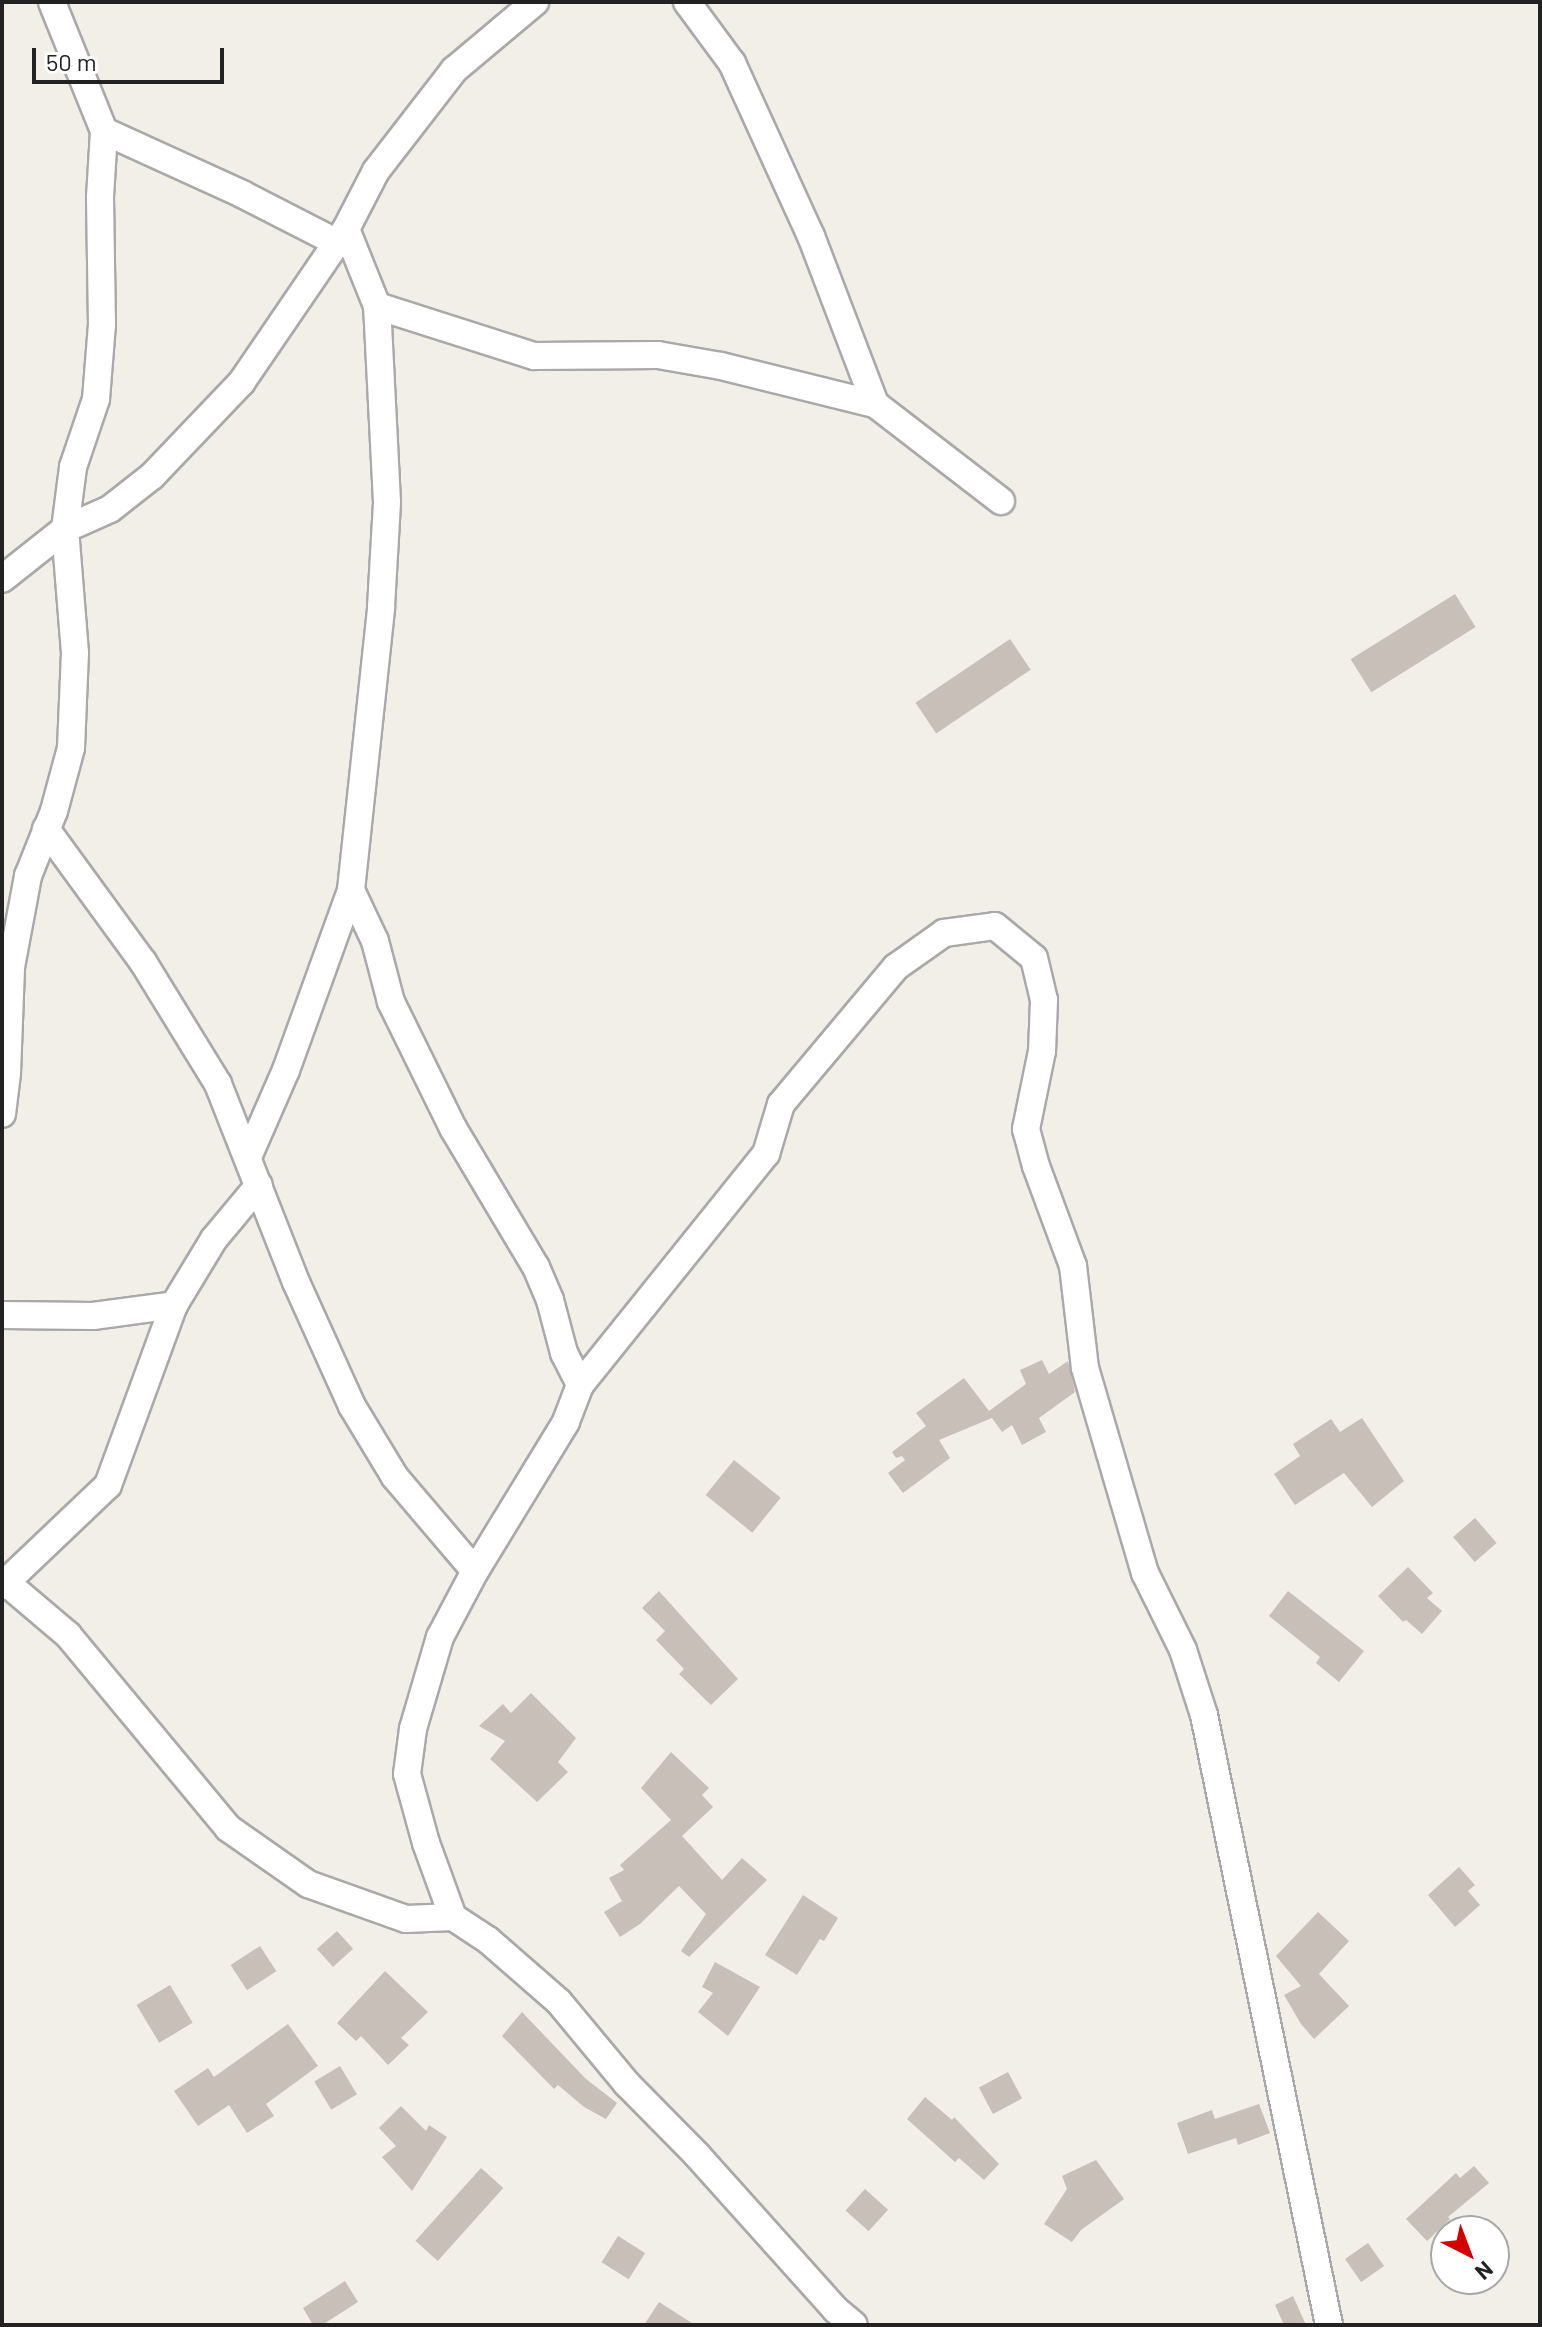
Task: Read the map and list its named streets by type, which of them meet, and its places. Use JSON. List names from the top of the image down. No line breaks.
{"scale_bar":"50 m","north":"bottom right"}
